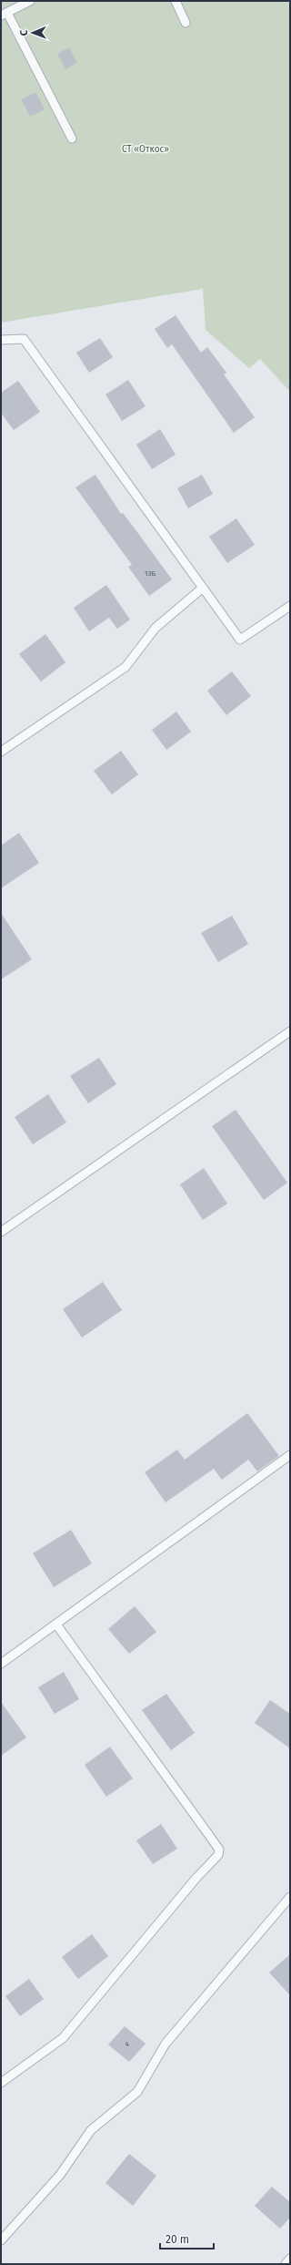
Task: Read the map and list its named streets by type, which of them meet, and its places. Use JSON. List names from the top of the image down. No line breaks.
{"parks":["СТ «Откос»"],"house_numbers":["13Б","4"],"scale_bar":"20 m","north":"left"}
